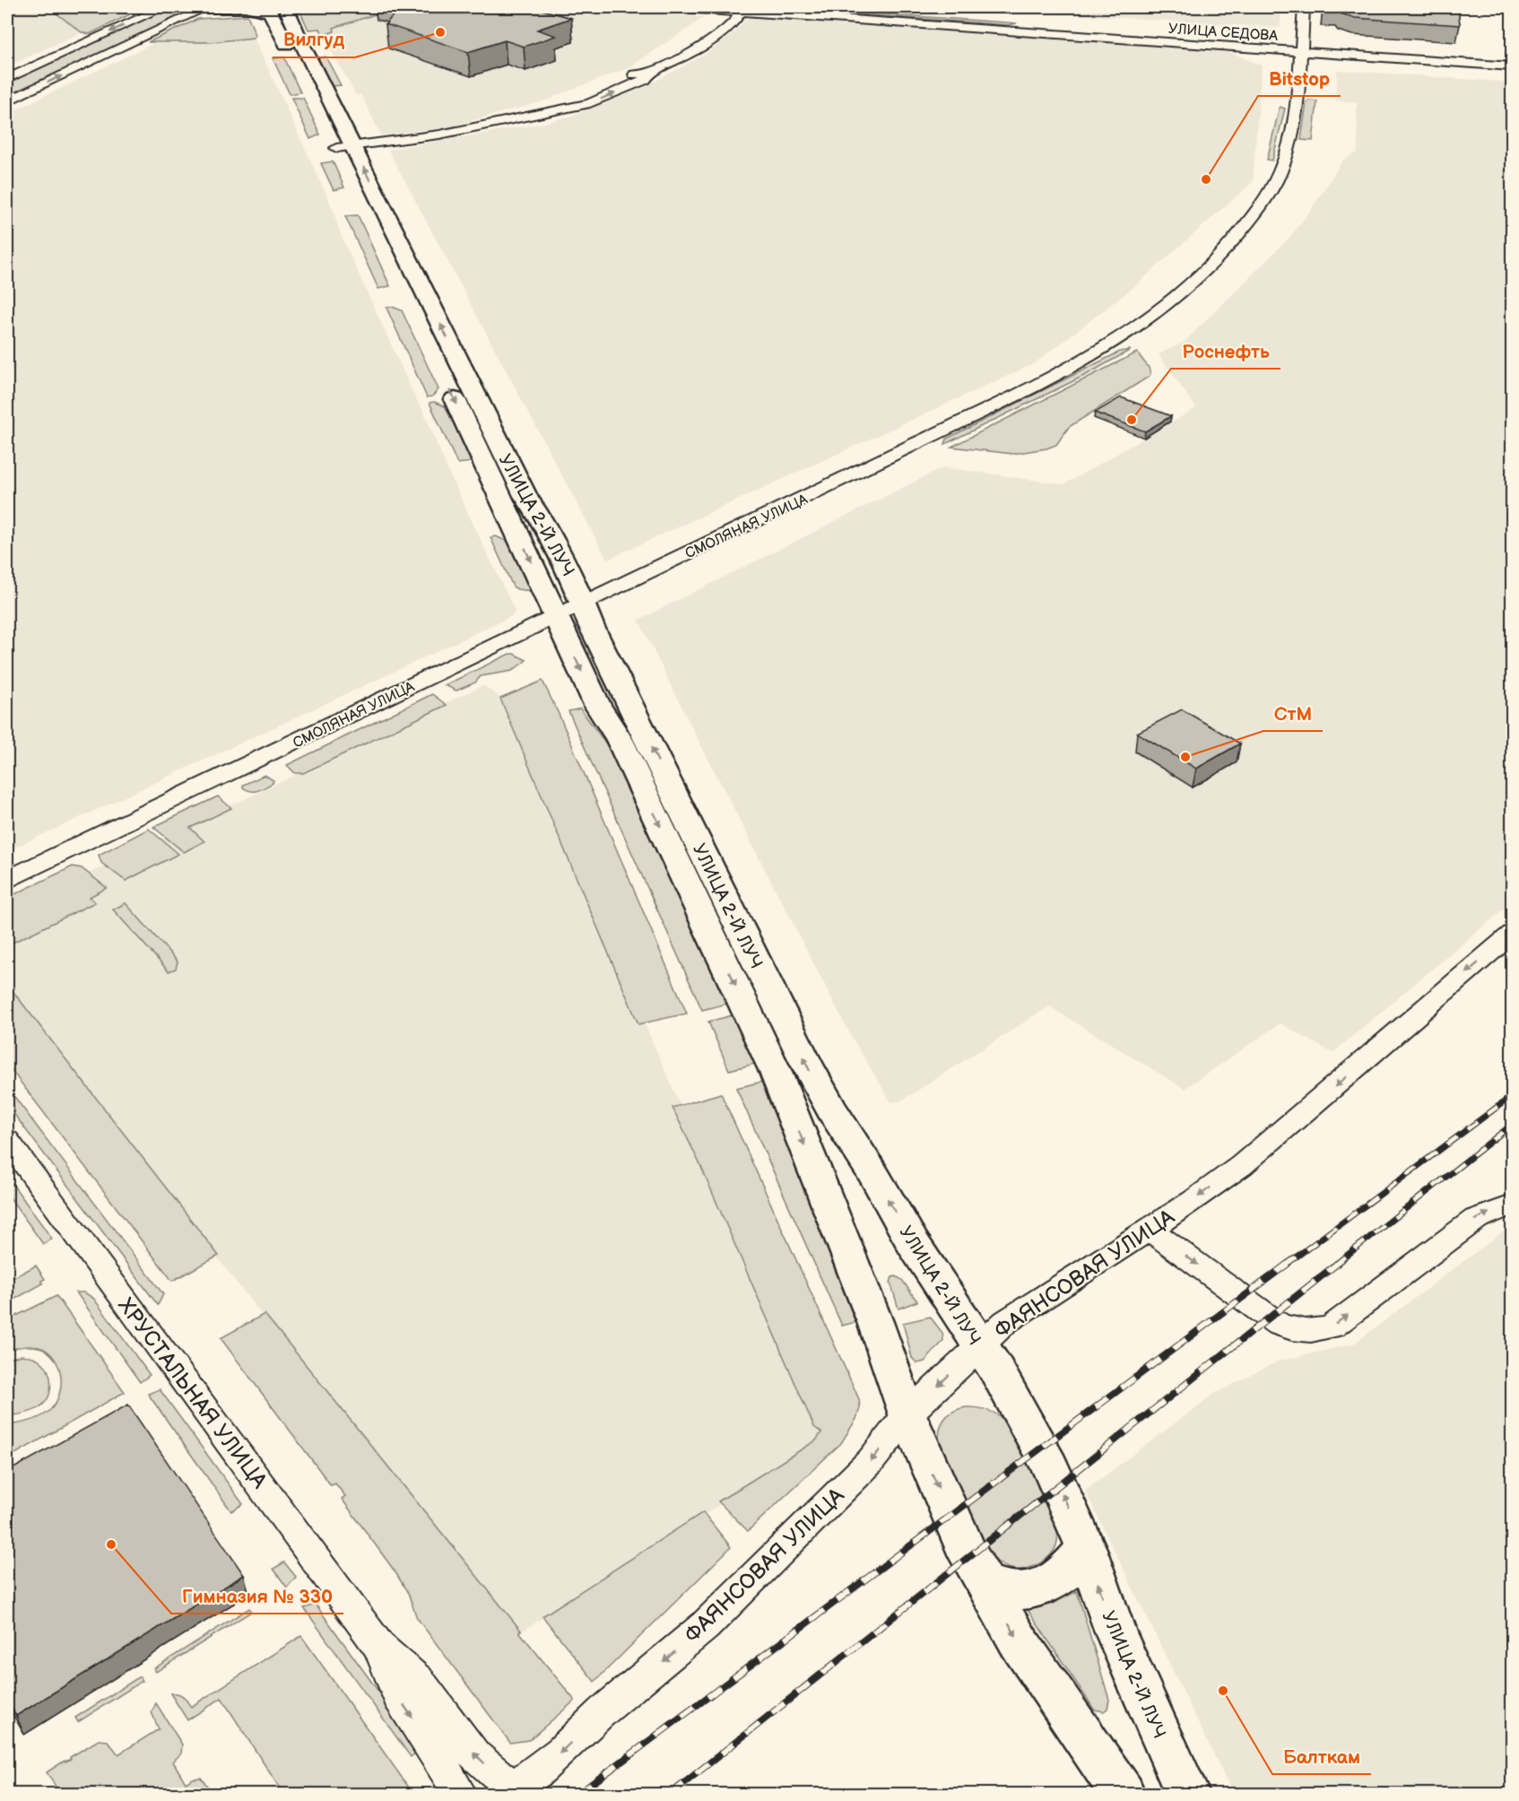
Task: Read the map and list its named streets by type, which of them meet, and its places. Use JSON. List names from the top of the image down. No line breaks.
{"streets":{"main road":["УЛИЦА 2-Й ЛУЧ"],"street":["УЛИЦА СЕДОВА","СМОЛЯНАЯ УЛИЦА","ФАЯНСОВАЯ УЛИЦА","ХРУСТАЛЬНАЯ УЛИЦА"]},"crossings":[["УЛИЦА СЕДОВА","СМОЛЯНАЯ УЛИЦА"],["УЛИЦА 2-Й ЛУЧ","СМОЛЯНАЯ УЛИЦА"],["УЛИЦА 2-Й ЛУЧ","ФАЯНСОВАЯ УЛИЦА"],["ФАЯНСОВАЯ УЛИЦА","ХРУСТАЛЬНАЯ УЛИЦА"]],"one_way":["ФАЯНСОВАЯ УЛИЦА"],"places":["Вилгуд","Bitstop","Роснефть","СтМ","Гимназия № 330","Балткам"]}
